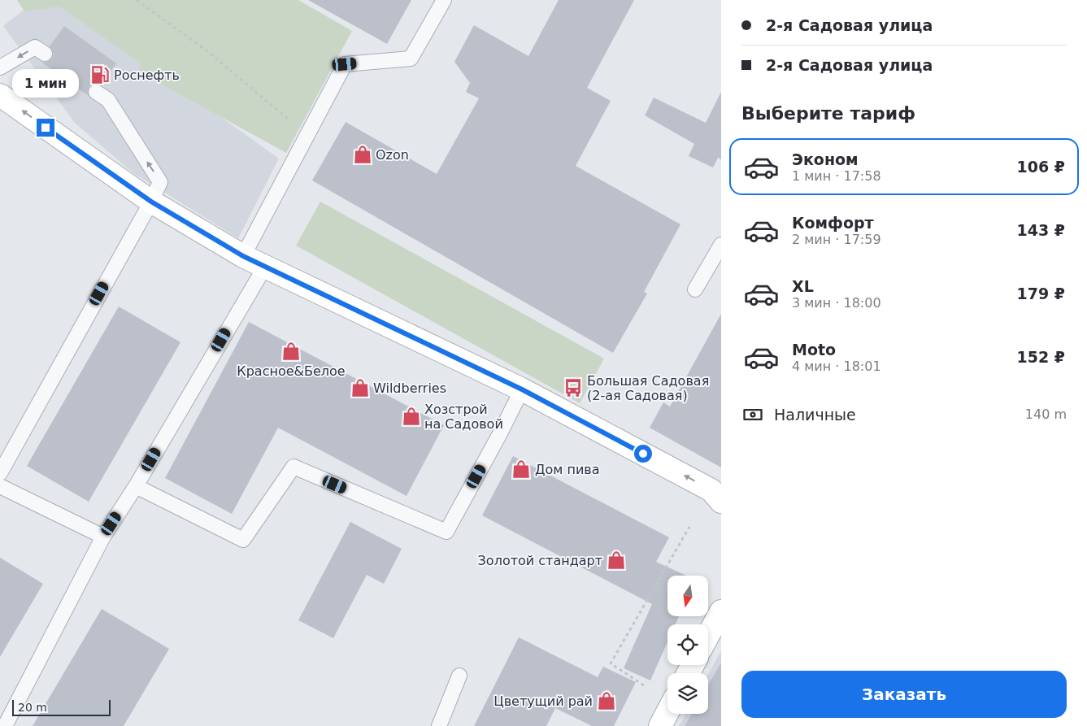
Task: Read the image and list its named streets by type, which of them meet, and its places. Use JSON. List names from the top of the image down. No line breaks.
{"places":{"fuel station":["Роснефть"],"shop":["Ozon","Красное&Белое","Wildberries","Хозстрой на Садовой","Дом пива","Золотой стандарт","Цветущий рай"],"bus stop":["Большая Садовая (2-ая Садовая)"]},"scale_bar":"20 m","north":"bottom","page":{"banner":["2-я Садовая улица","2-я Садовая улица"],"bubble":"1 мин","heading":"Выберите тариф","list":[{"name":"Эконом","note":"1 мин · 17:58","value":"106 ₽"},{"name":"Комфорт","note":"2 мин · 17:59","value":"143 ₽"},{"name":"XL","note":"3 мин · 18:00","value":"179 ₽"},{"name":"Moto","note":"4 мин · 18:01","value":"152 ₽"}],"pay":["Наличные","140 m"],"buttons":"Заказать","scale":"20 m"}}
